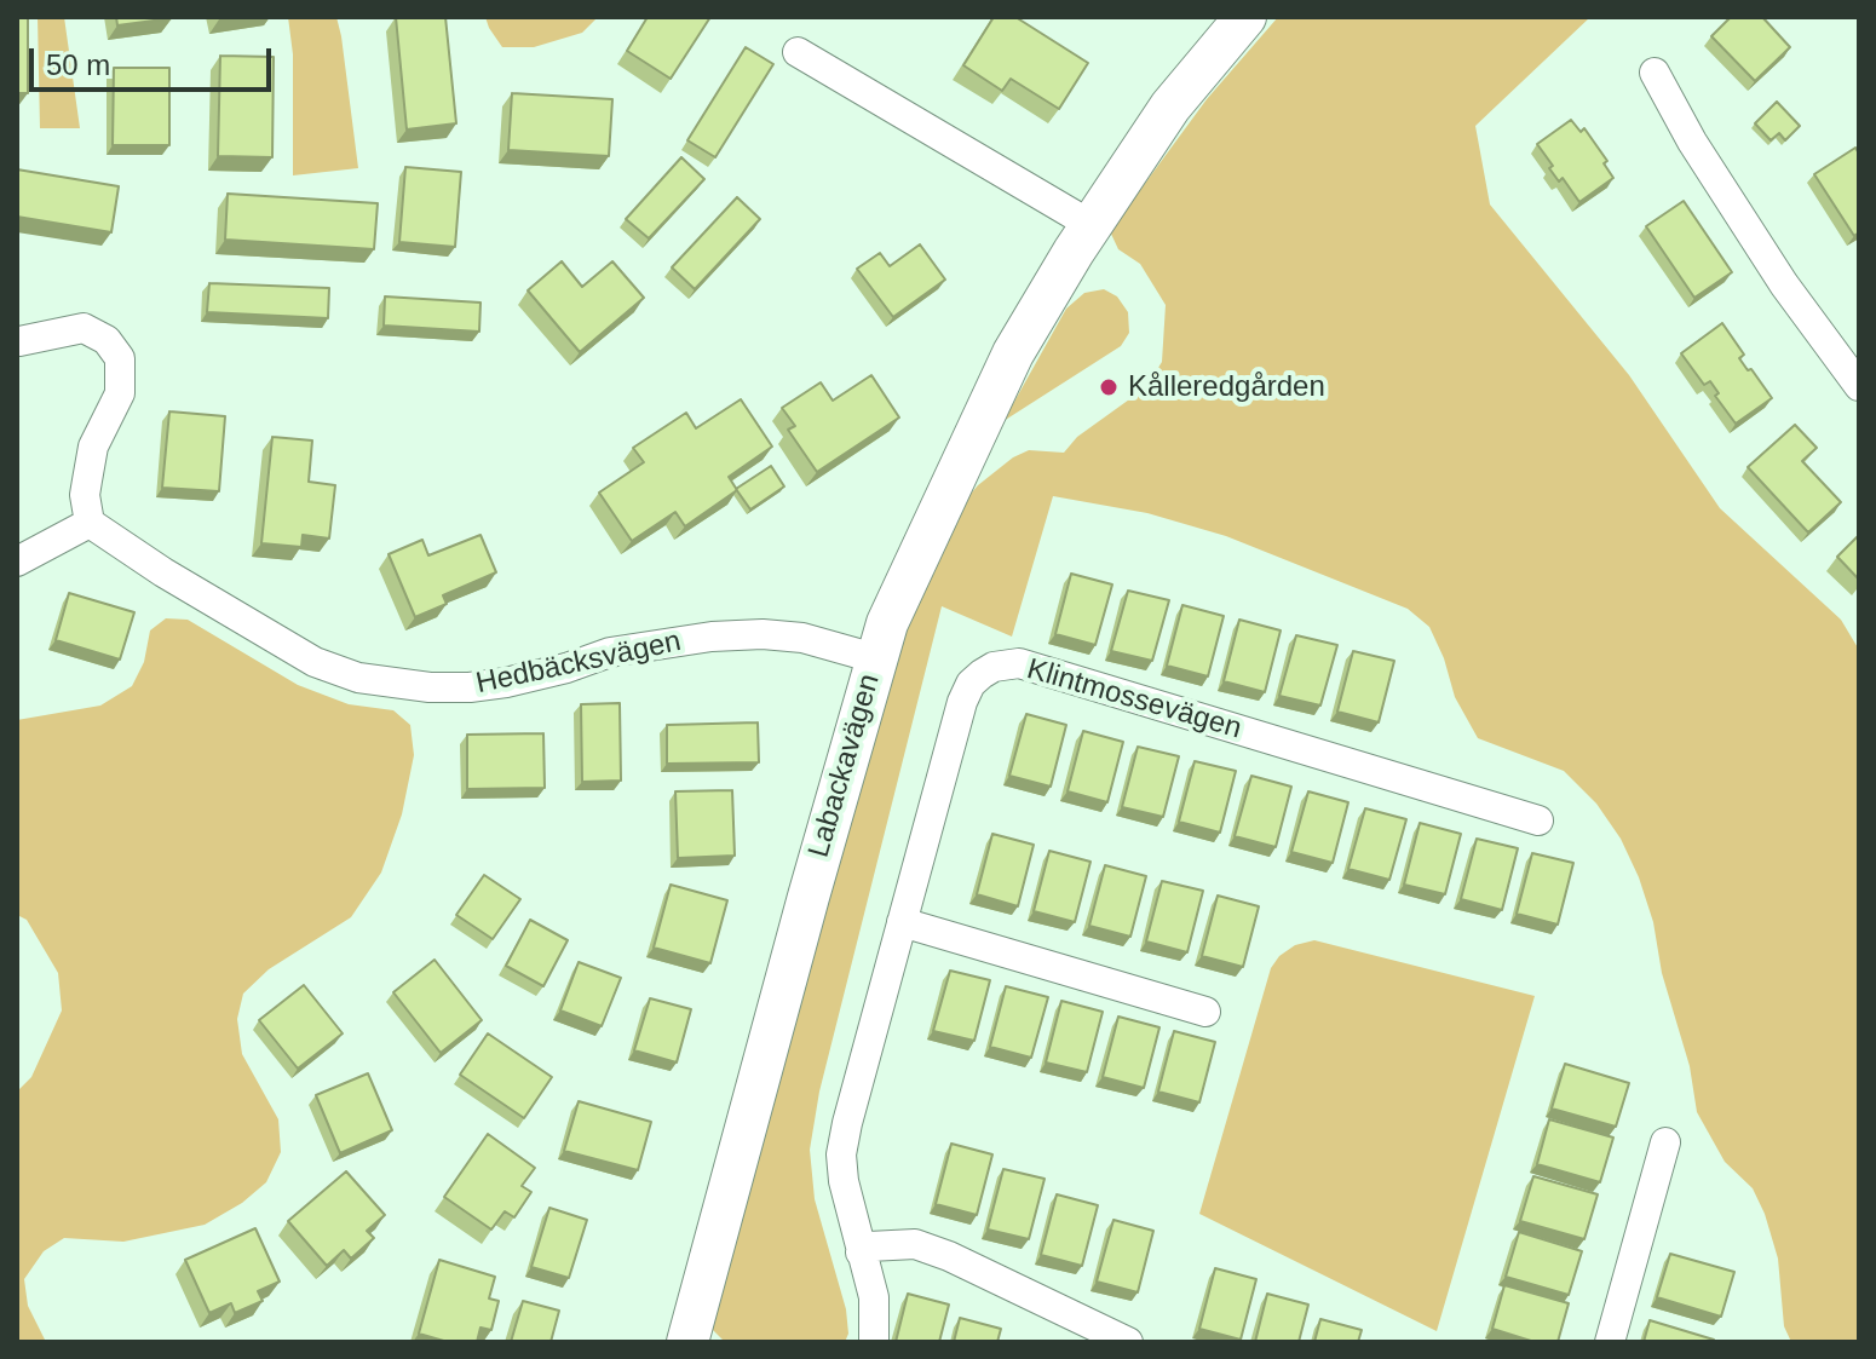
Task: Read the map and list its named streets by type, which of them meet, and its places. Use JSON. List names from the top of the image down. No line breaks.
{"streets":{"street":["Hedbäcksvägen","Klintmossevägen","Labackavägen"]},"crossings":[["Hedbäcksvägen","Labackavägen"]],"places":["Kålleredgården"],"scale_bar":"50 m"}
